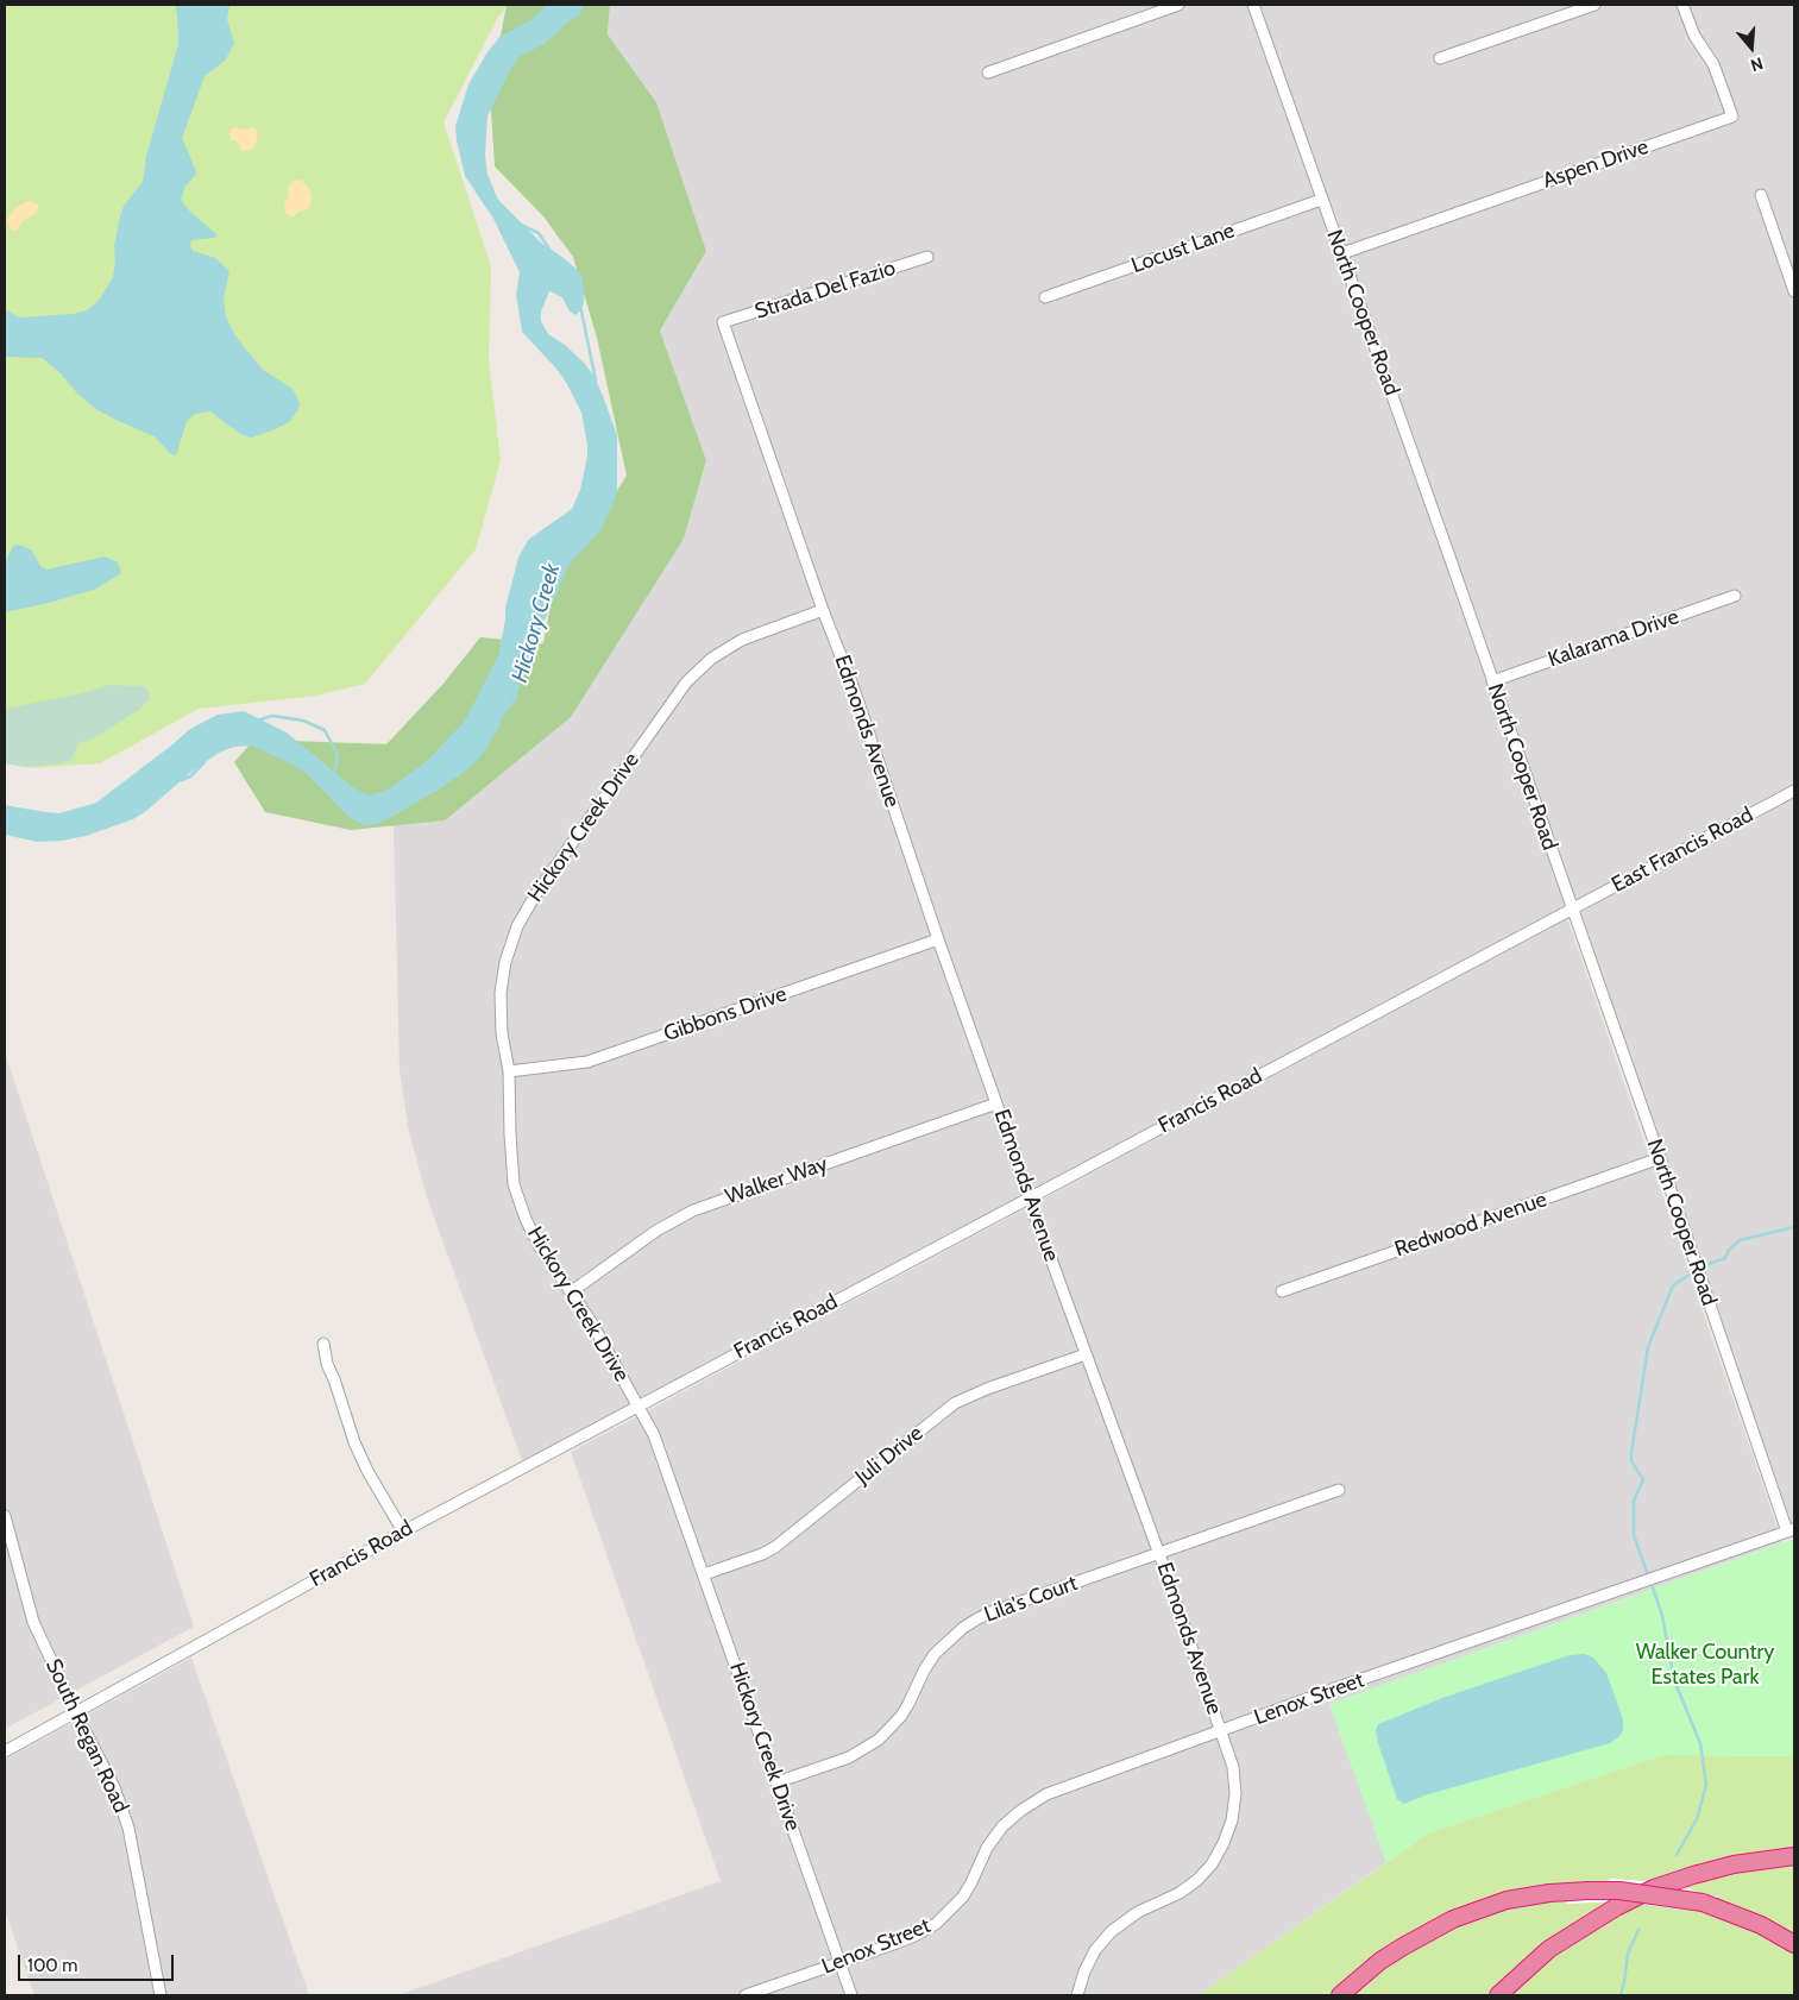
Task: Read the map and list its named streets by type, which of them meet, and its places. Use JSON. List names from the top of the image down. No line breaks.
{"streets":{"street":["Aspen Drive","Locust Lane","Strada Del Fazio","North Cooper Road","Kalarama Drive","Edmonds Avenue","Hickory Creek Drive","East Francis Road","Gibbons Drive","Francis Road","Walker Way","Redwood Avenue","Juli Drive","Lila's Court","Lenox Street","South Regan Road"]},"crossings":[["Aspen Drive","North Cooper Road"],["Locust Lane","North Cooper Road"],["Strada Del Fazio","Edmonds Avenue"],["North Cooper Road","Kalarama Drive"],["North Cooper Road","East Francis Road"],["North Cooper Road","Francis Road"],["North Cooper Road","Redwood Avenue"],["North Cooper Road","Lenox Street"],["Edmonds Avenue","Hickory Creek Drive"],["Edmonds Avenue","Gibbons Drive"],["Edmonds Avenue","Francis Road"],["Edmonds Avenue","Walker Way"],["Edmonds Avenue","Juli Drive"],["Edmonds Avenue","Lila's Court"],["Edmonds Avenue","Lenox Street"],["Hickory Creek Drive","Gibbons Drive"],["Hickory Creek Drive","Francis Road"],["Hickory Creek Drive","Walker Way"],["Hickory Creek Drive","Juli Drive"],["Hickory Creek Drive","Lila's Court"],["Hickory Creek Drive","Lenox Street"],["East Francis Road","Francis Road"],["Francis Road","South Regan Road"]],"water":["Hickory Creek"],"parks":["Walker Country Estates Park"],"scale_bar":"100 m","north":"bottom"}
